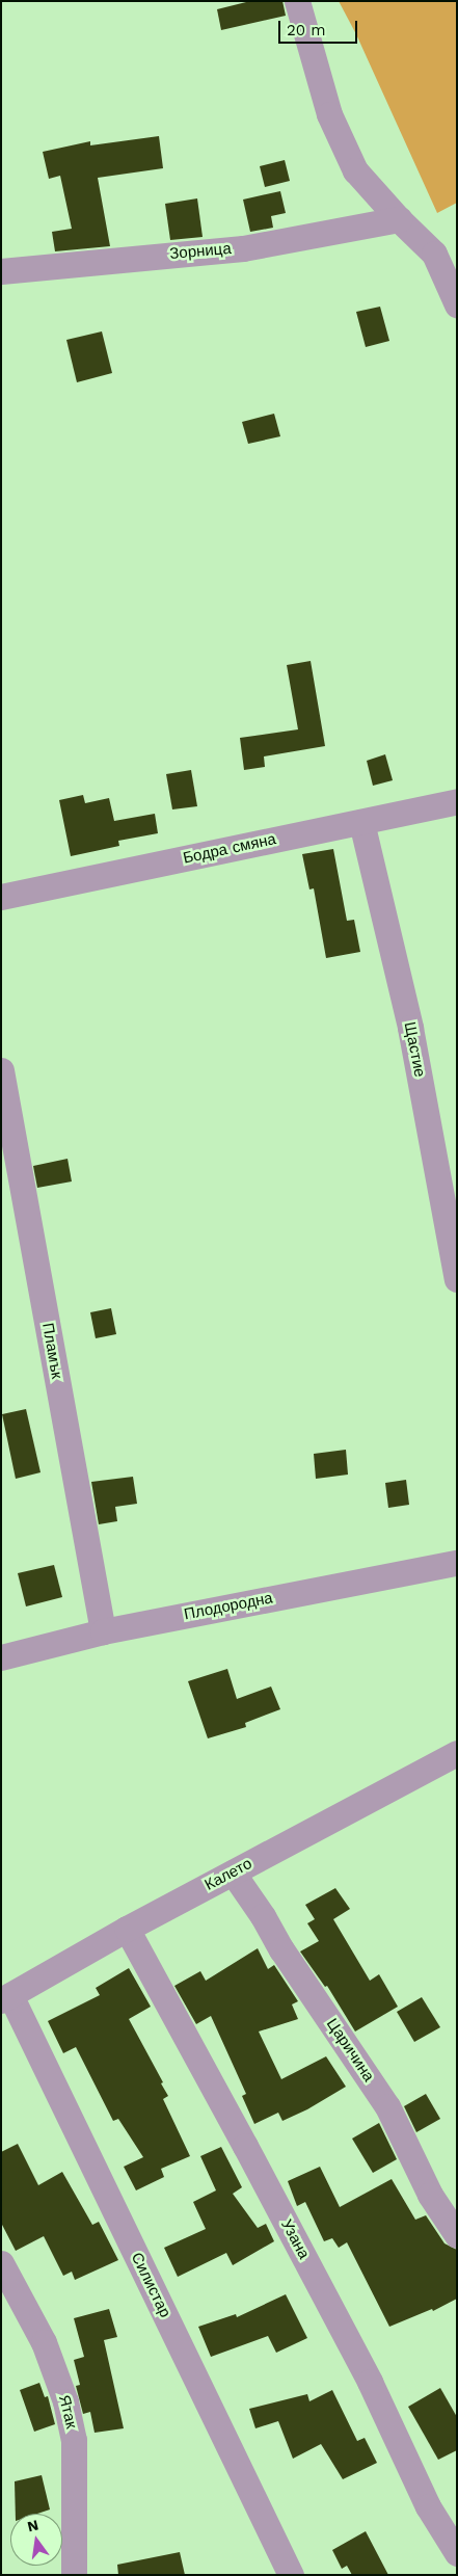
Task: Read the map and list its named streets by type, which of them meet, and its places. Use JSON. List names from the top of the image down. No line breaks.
{"streets":{"street":["Зорница","Бодра смяна","Щастие","Пламък","Плодородна","Калето","Царичина","Узана","Силистар","Ятак"]},"crossings":[["Бодра смяна","Щастие"],["Пламък","Плодородна"],["Калето","Царичина"],["Калето","Узана"],["Калето","Силистар"]],"scale_bar":"20 m","north":"top"}
